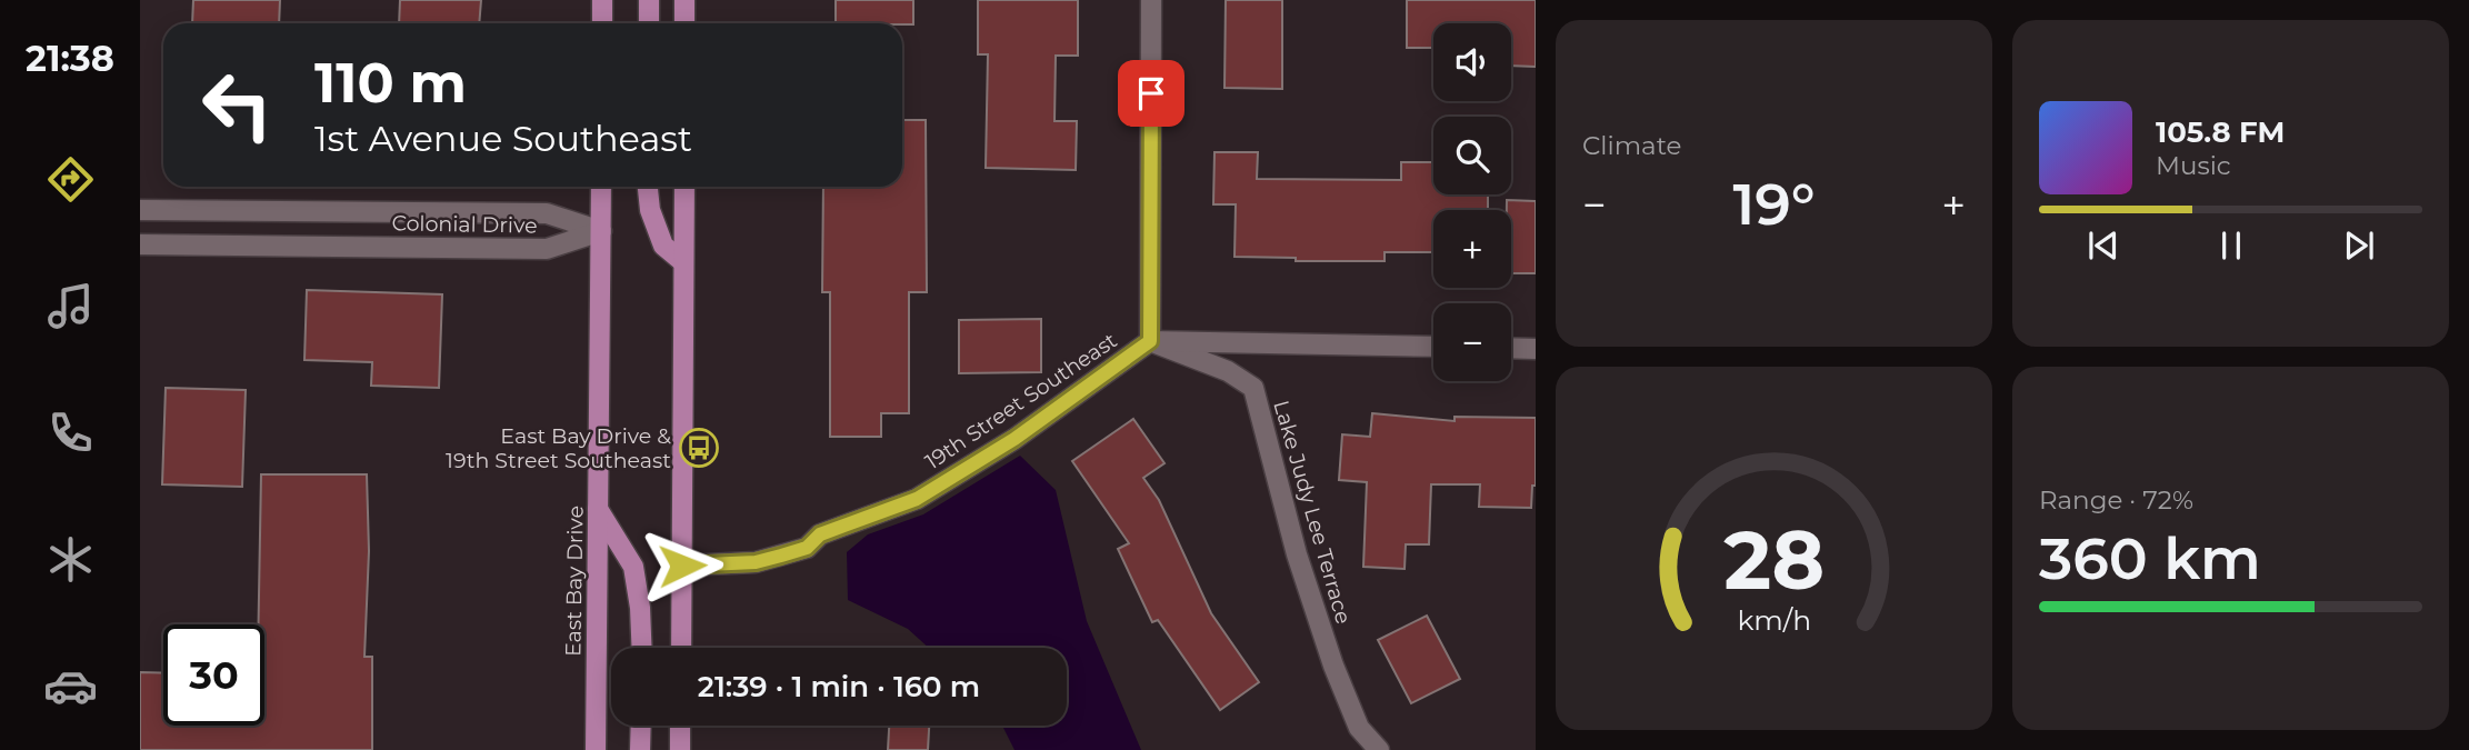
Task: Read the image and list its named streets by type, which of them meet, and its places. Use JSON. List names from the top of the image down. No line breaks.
{"streets":{"main road":["East Bay Drive"],"street":["Colonial Drive","19th Street Southeast","Lake Judy Lee Terrace"]},"crossings":[["Colonial Drive","East Bay Drive"],["19th Street Southeast","Lake Judy Lee Terrace"]],"places":{"bus stop":["East Bay Drive & 19th Street Southeast"]},"page":{"tabs":"21:38","tile":["Climate",["Range · 72%","360 km"]],"map_buttons":["+","−"],"turn":["110 m","1st Avenue Southeast"],"song":["105.8 FM","Music"],"heat":["−","19°","+"],"limit":"30","trip":"21:39 · 1 min · 160 m","gauge":["28","km/h"]}}
